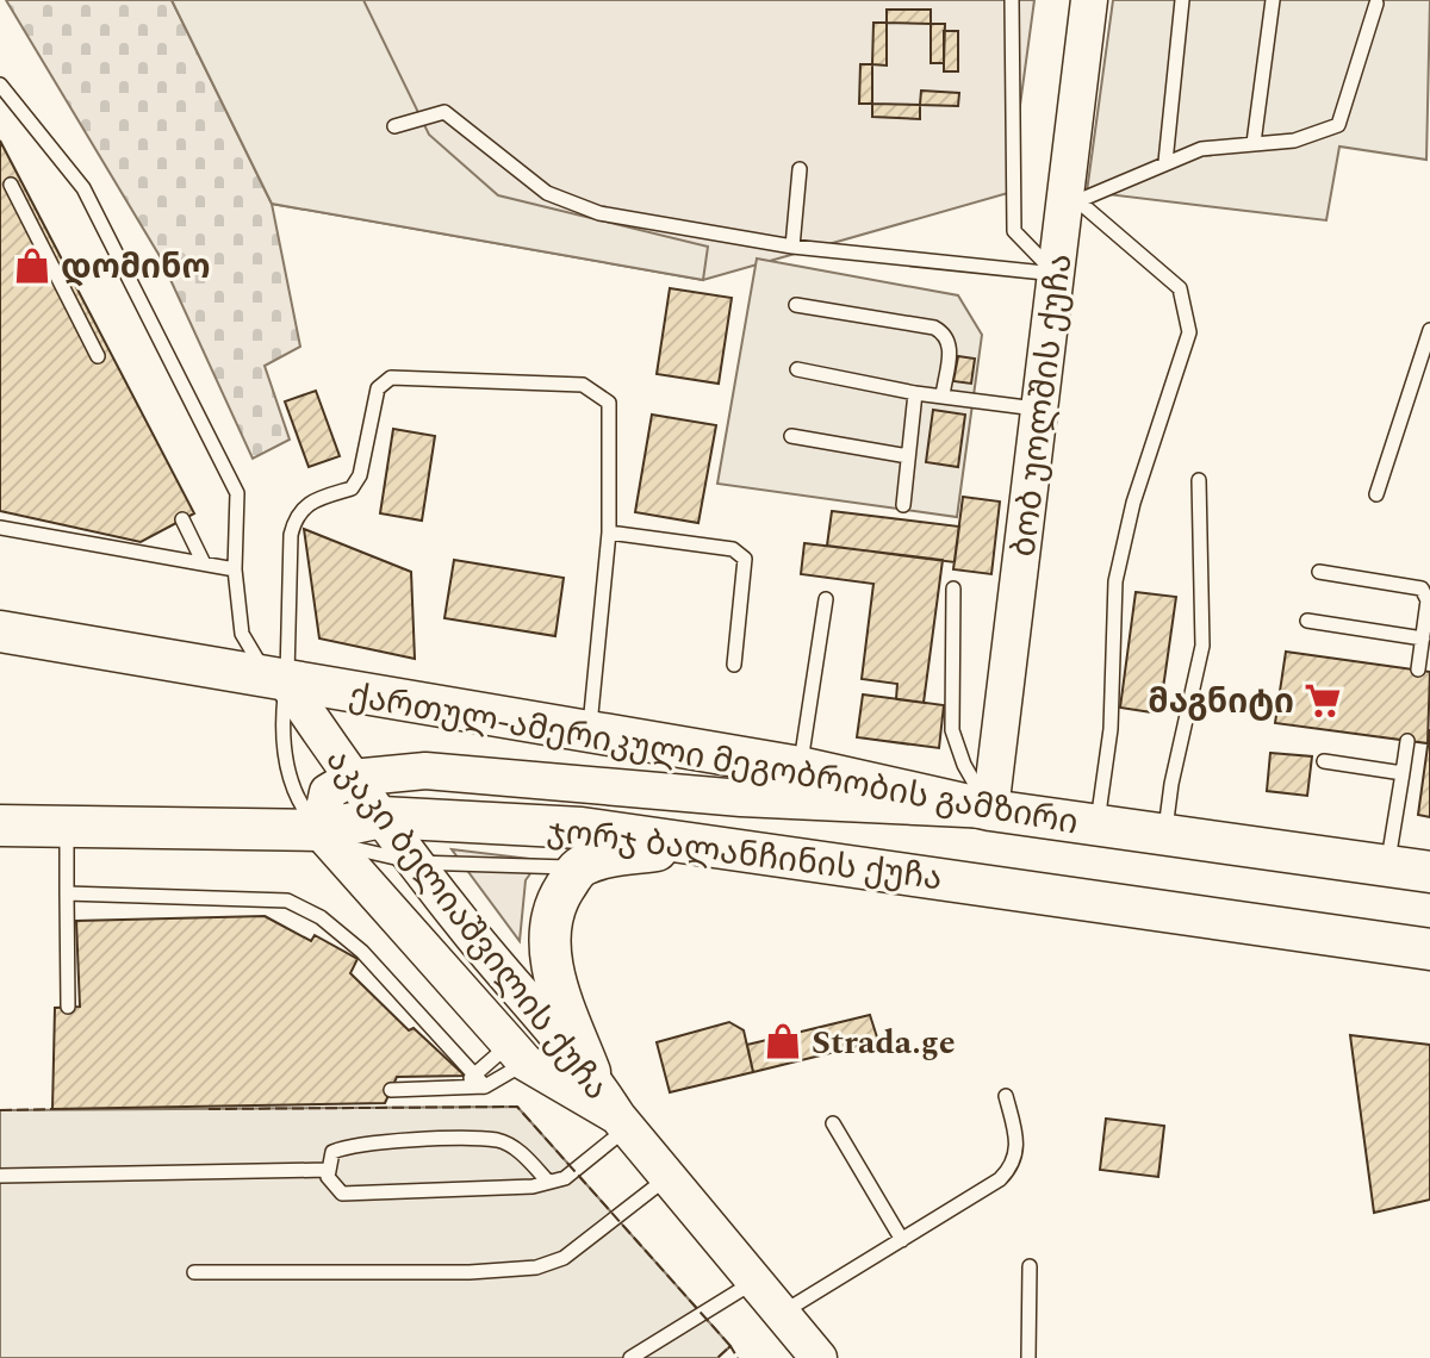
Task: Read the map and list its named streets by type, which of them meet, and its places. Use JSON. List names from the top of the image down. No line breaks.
{"streets":{"main road":["ბობ უოლშის ქუჩა","ქართულ-ამერიკული მეგობრობის გამზირი","ჯორჯ ბალანჩინის ქუჩა","აკაკი ბელიაშვილის ქუჩა"]},"crossings":[["ბობ უოლშის ქუჩა","ქართულ-ამერიკული მეგობრობის გამზირი"],["ქართულ-ამერიკული მეგობრობის გამზირი","აკაკი ბელიაშვილის ქუჩა"],["ჯორჯ ბალანჩინის ქუჩა","აკაკი ბელიაშვილის ქუჩა"]],"places":{"shop":["დომინო","Strada.ge"],"supermarket":["მაგნიტი"]}}
